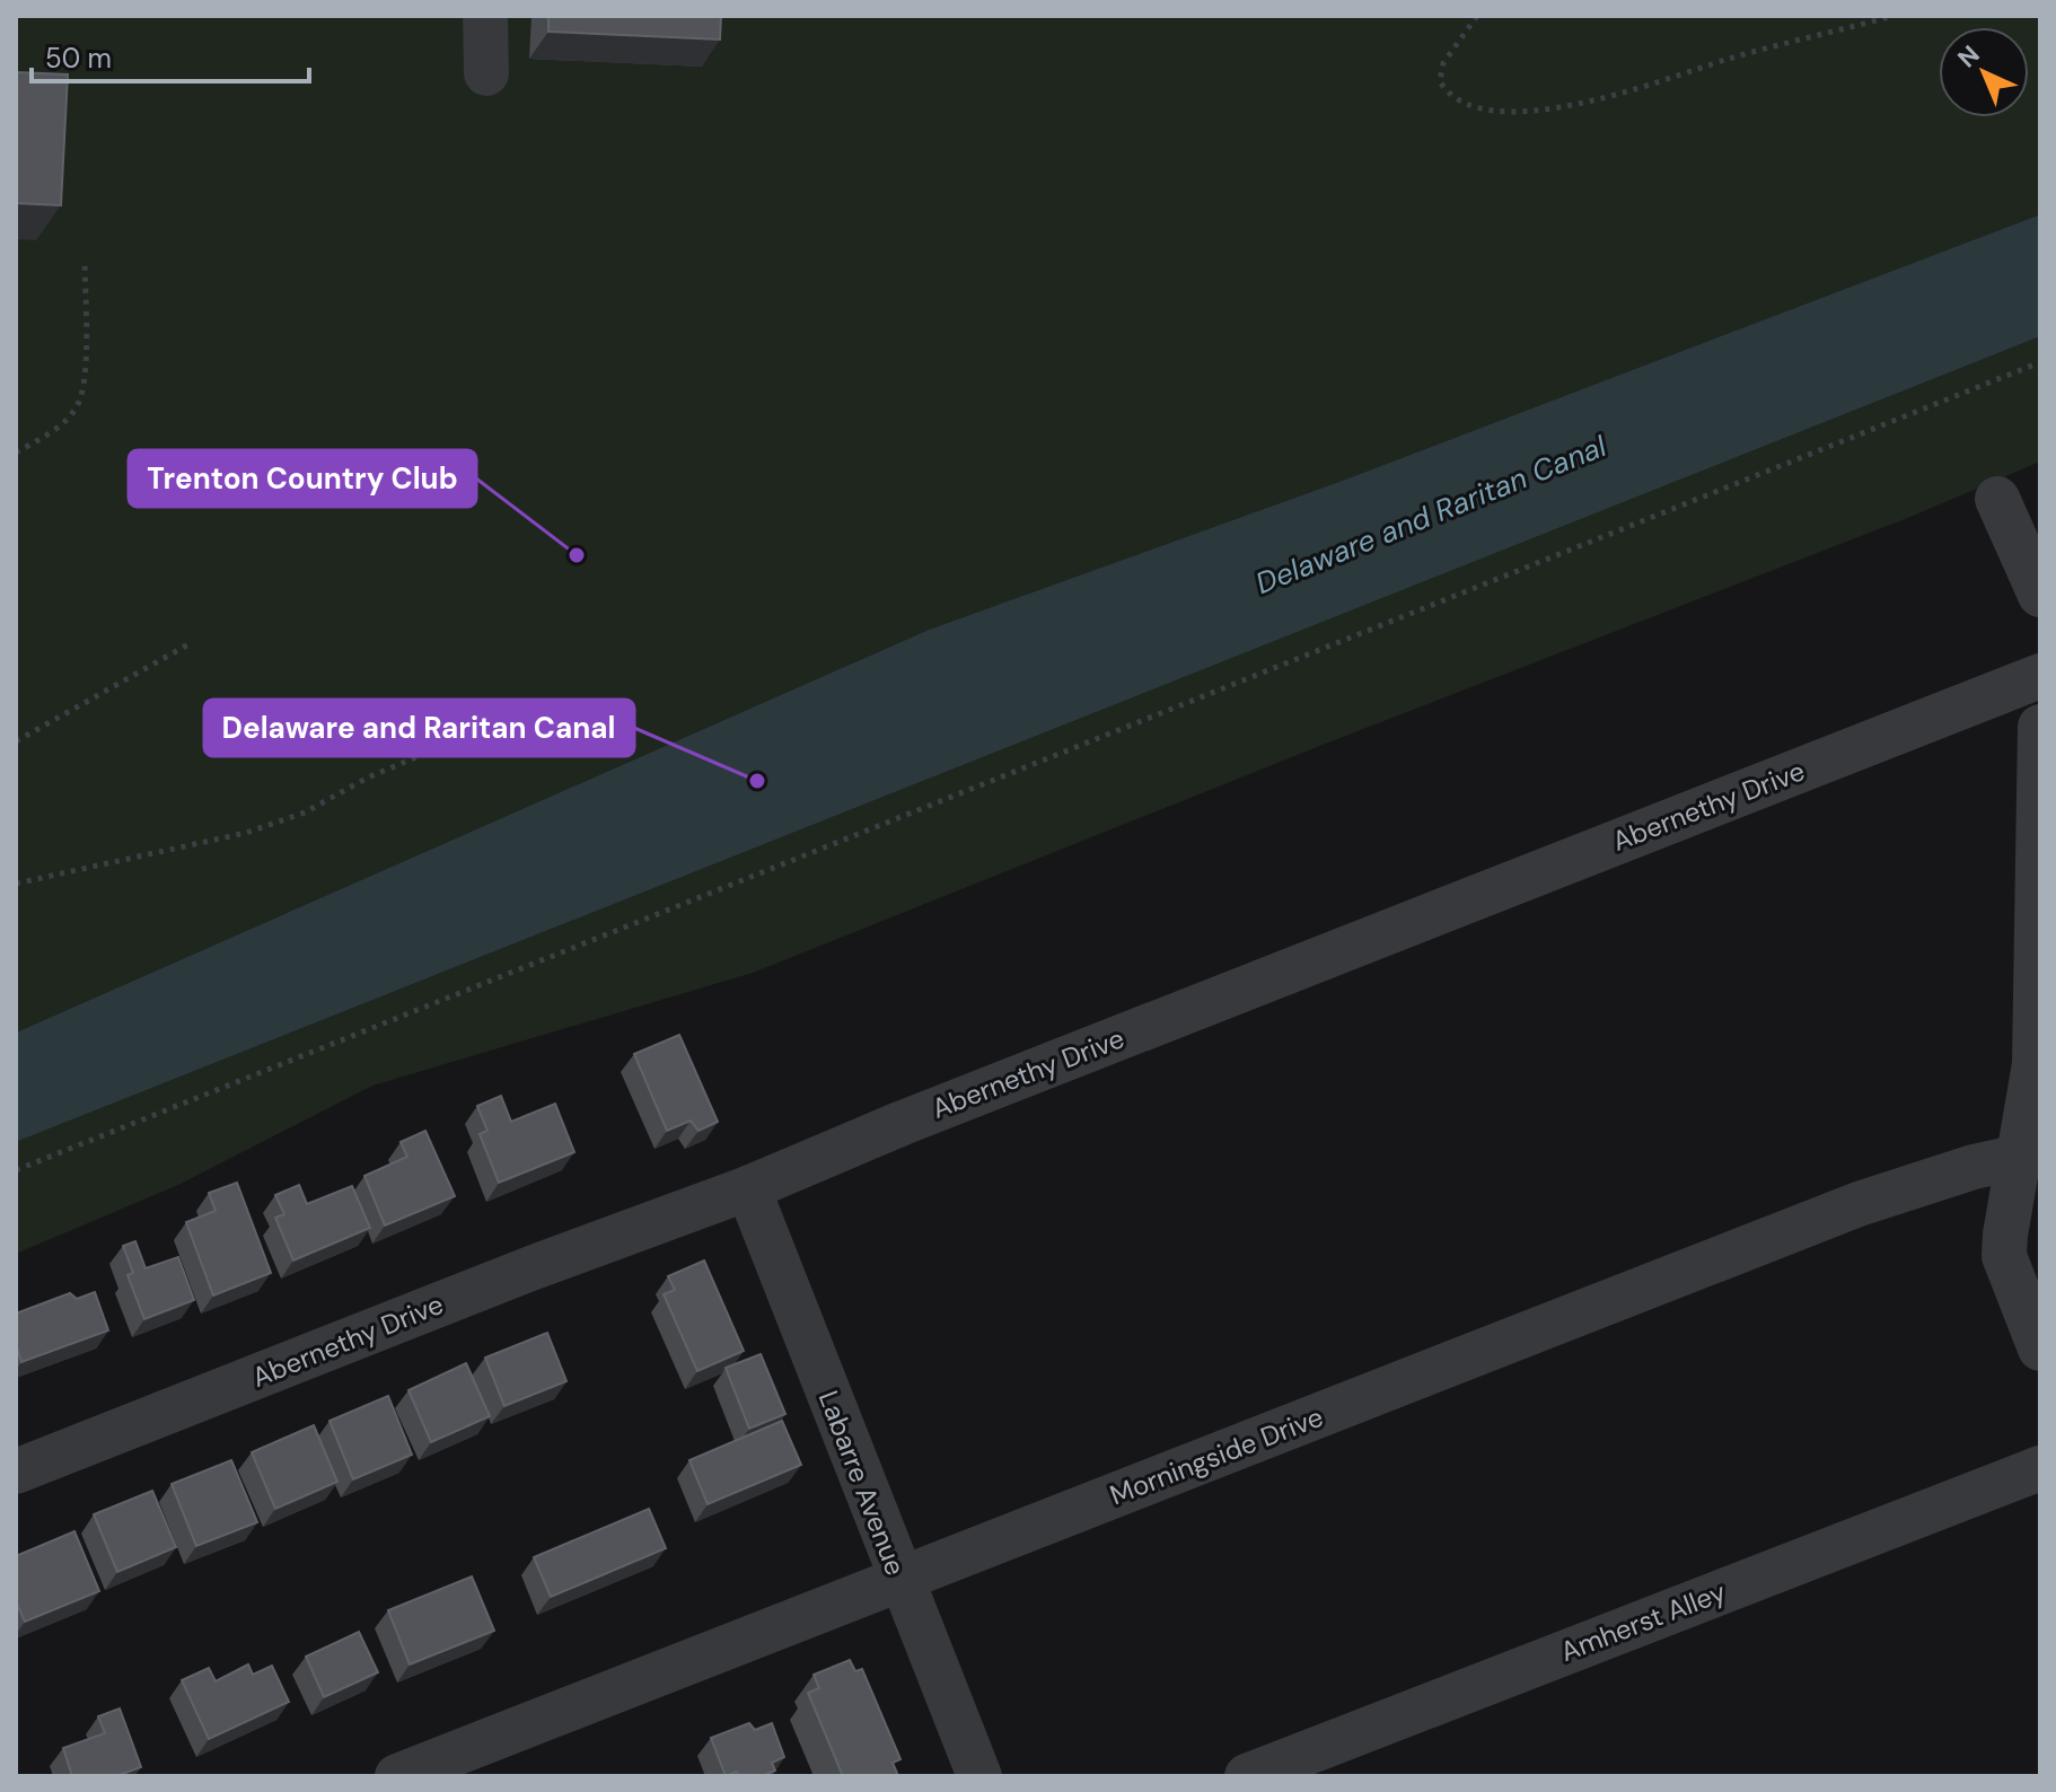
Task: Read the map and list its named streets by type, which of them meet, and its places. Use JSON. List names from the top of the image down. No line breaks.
{"streets":{"street":["Abernethy Drive","Morningside Drive","Labarre Avenue","Amherst Alley"]},"crossings":[["Abernethy Drive","Labarre Avenue"],["Morningside Drive","Labarre Avenue"]],"water":["Delaware and Raritan Canal"],"places":["Trenton Country Club","Delaware and Raritan Canal"],"scale_bar":"50 m","north":"top left"}
